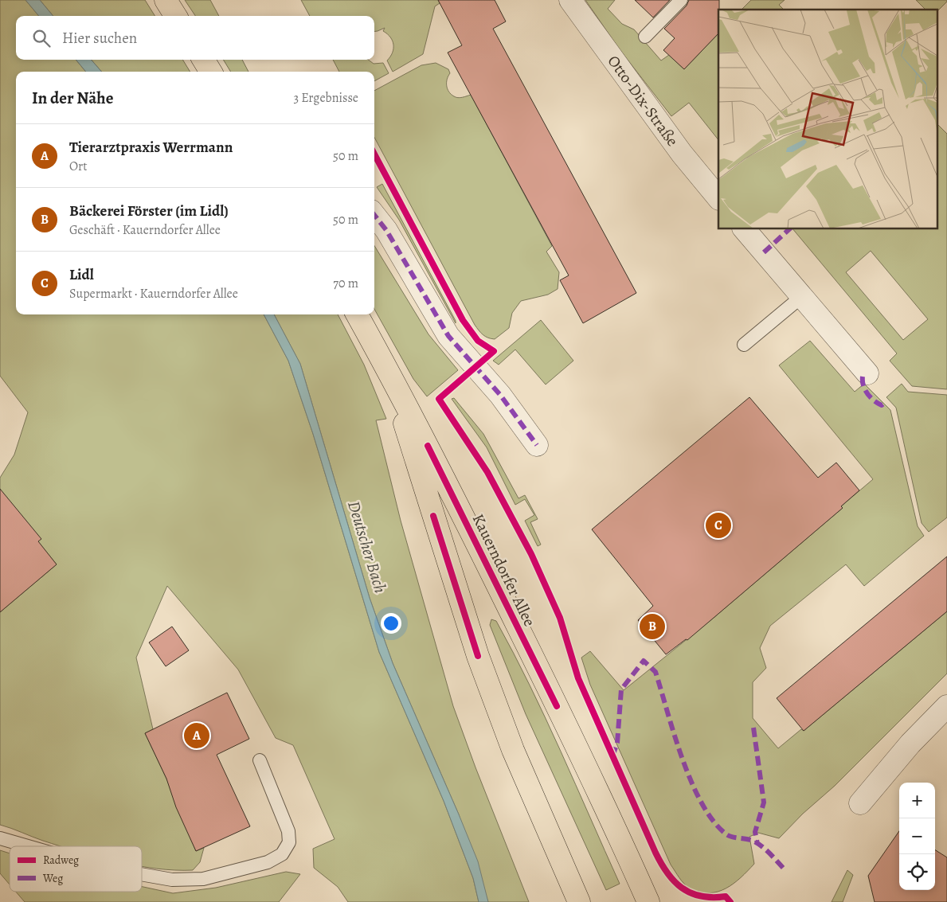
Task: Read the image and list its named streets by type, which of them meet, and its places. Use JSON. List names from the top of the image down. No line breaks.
{"streets":{"main road":["Kauerndorfer Allee"],"street":["Otto-Dix-Straße"]},"water":["Deutscher Bach"],"legend":["Radweg","Weg"],"page":{"search":"Hier suchen","heading":["In der Nähe","3 Ergebnisse"],"list":[{"mark":"A","name":"Tierarztpraxis Werrmann","note":"Ort","value":"50 m"},{"mark":"B","name":"Bäckerei Förster (im Lidl)","note":"Geschäft · Kauerndorfer Allee","value":"50 m"},{"mark":"C","name":"Lidl","note":"Supermarkt · Kauerndorfer Allee","value":"70 m"}],"pins":["C","B","A"],"map_buttons":["+","−"]}}
